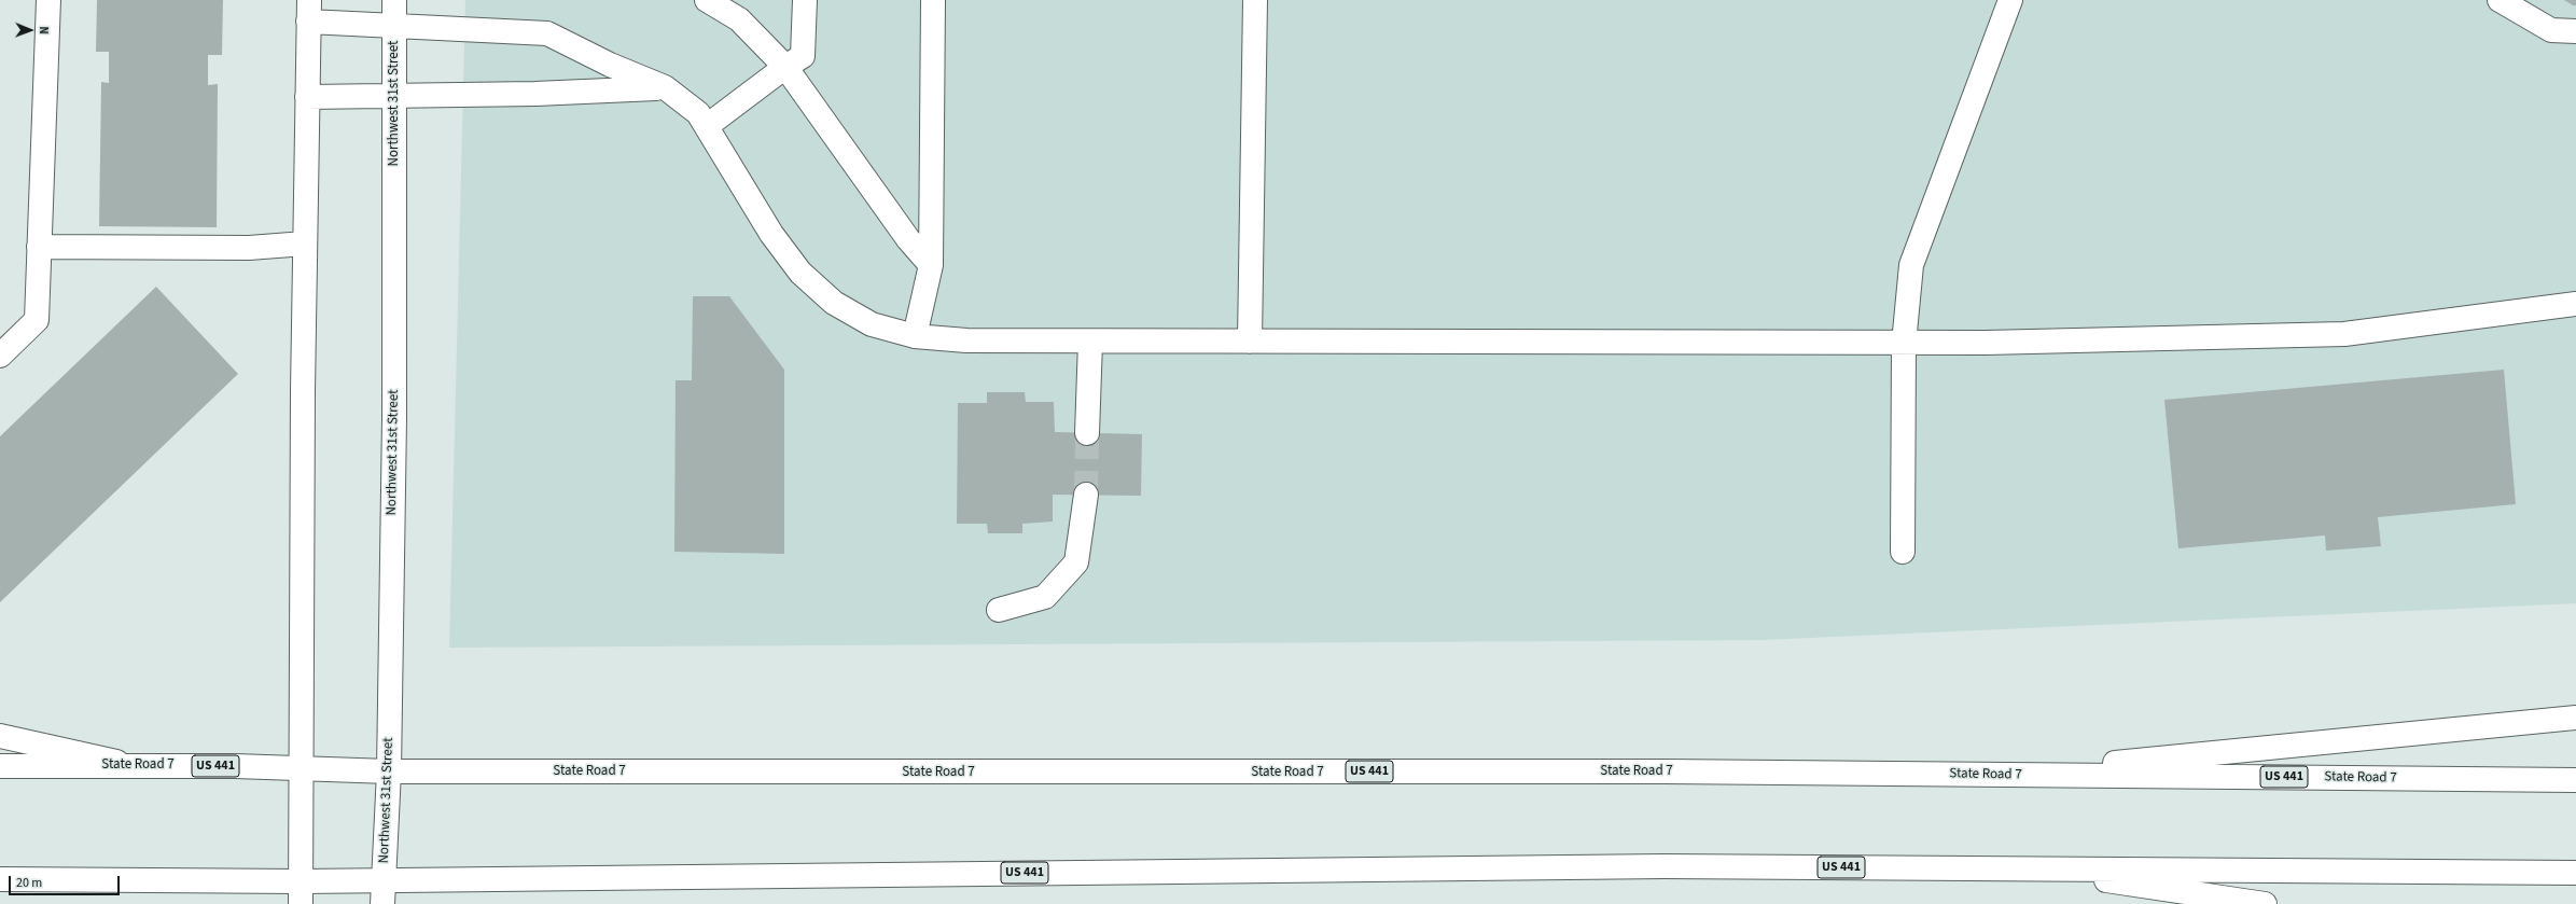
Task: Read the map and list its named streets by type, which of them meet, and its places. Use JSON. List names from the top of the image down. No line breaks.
{"streets":{"main road":["Northwest 31st Street","State Road 7","US 441"]},"crossings":[["Northwest 31st Street","State Road 7"],["Northwest 31st Street","US 441"]],"scale_bar":"20 m","north":"right"}
